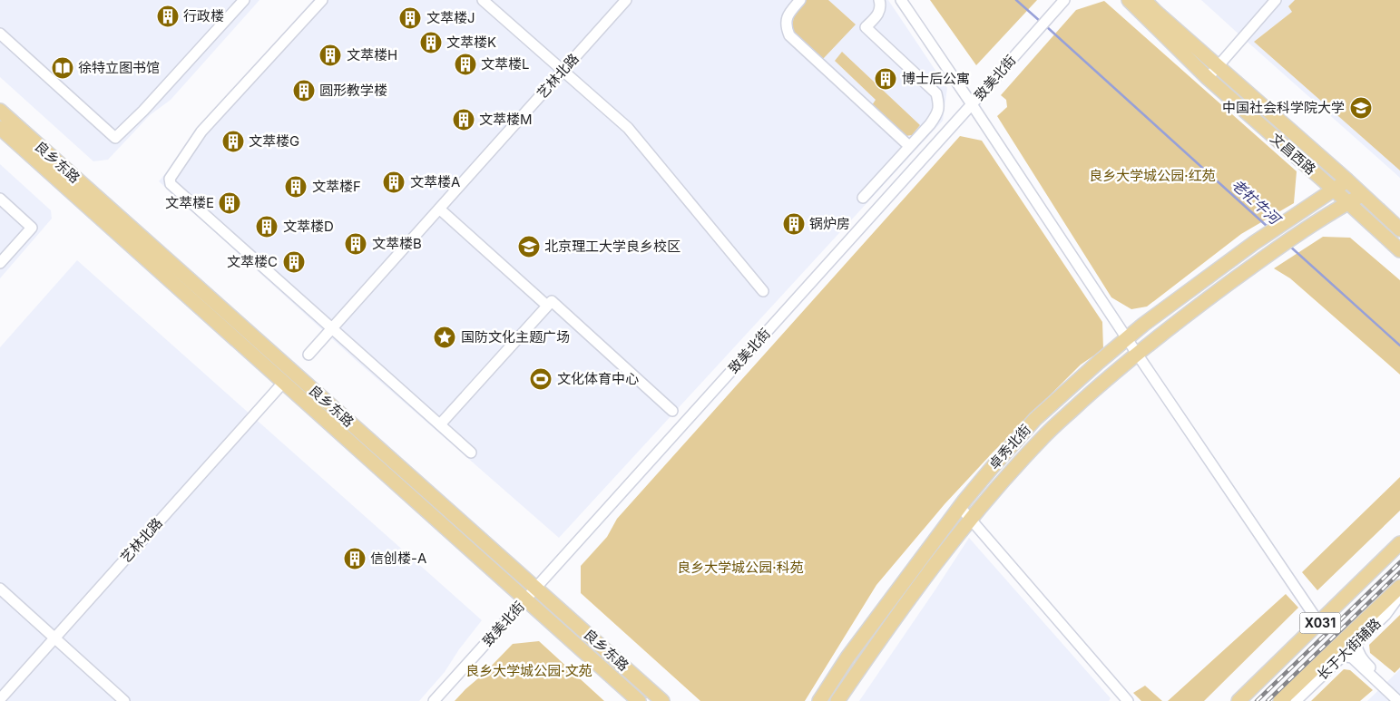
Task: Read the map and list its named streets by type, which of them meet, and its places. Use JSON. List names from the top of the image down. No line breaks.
{"streets":{"main road":["文昌西路","良乡东路","卓秀北街","X031"],"street":["艺林北路","致美北街","长于大街辅路"]},"crossings":[["艺林北路","良乡东路"],["致美北街","良乡东路"],["文昌西路","卓秀北街"]],"water":["老牤牛河"],"parks":["良乡大学城公园·红苑","良乡大学城公园·科苑","良乡大学城公园·文苑"],"places":{"building":["行政楼","文萃楼J","文萃楼K","文萃楼H","文萃楼L","博士后公寓","圆形教学楼","文萃楼M","文萃楼G","文萃楼A","文萃楼F","文萃楼E","锅炉房","文萃楼D","文萃楼B","文萃楼C","信创楼-A"],"library":["徐特立图书馆"],"school or university":["中国社会科学院大学","北京理工大学良乡校区"],"place":["国防文化主题广场"],"sports":["文化体育中心"]}}
